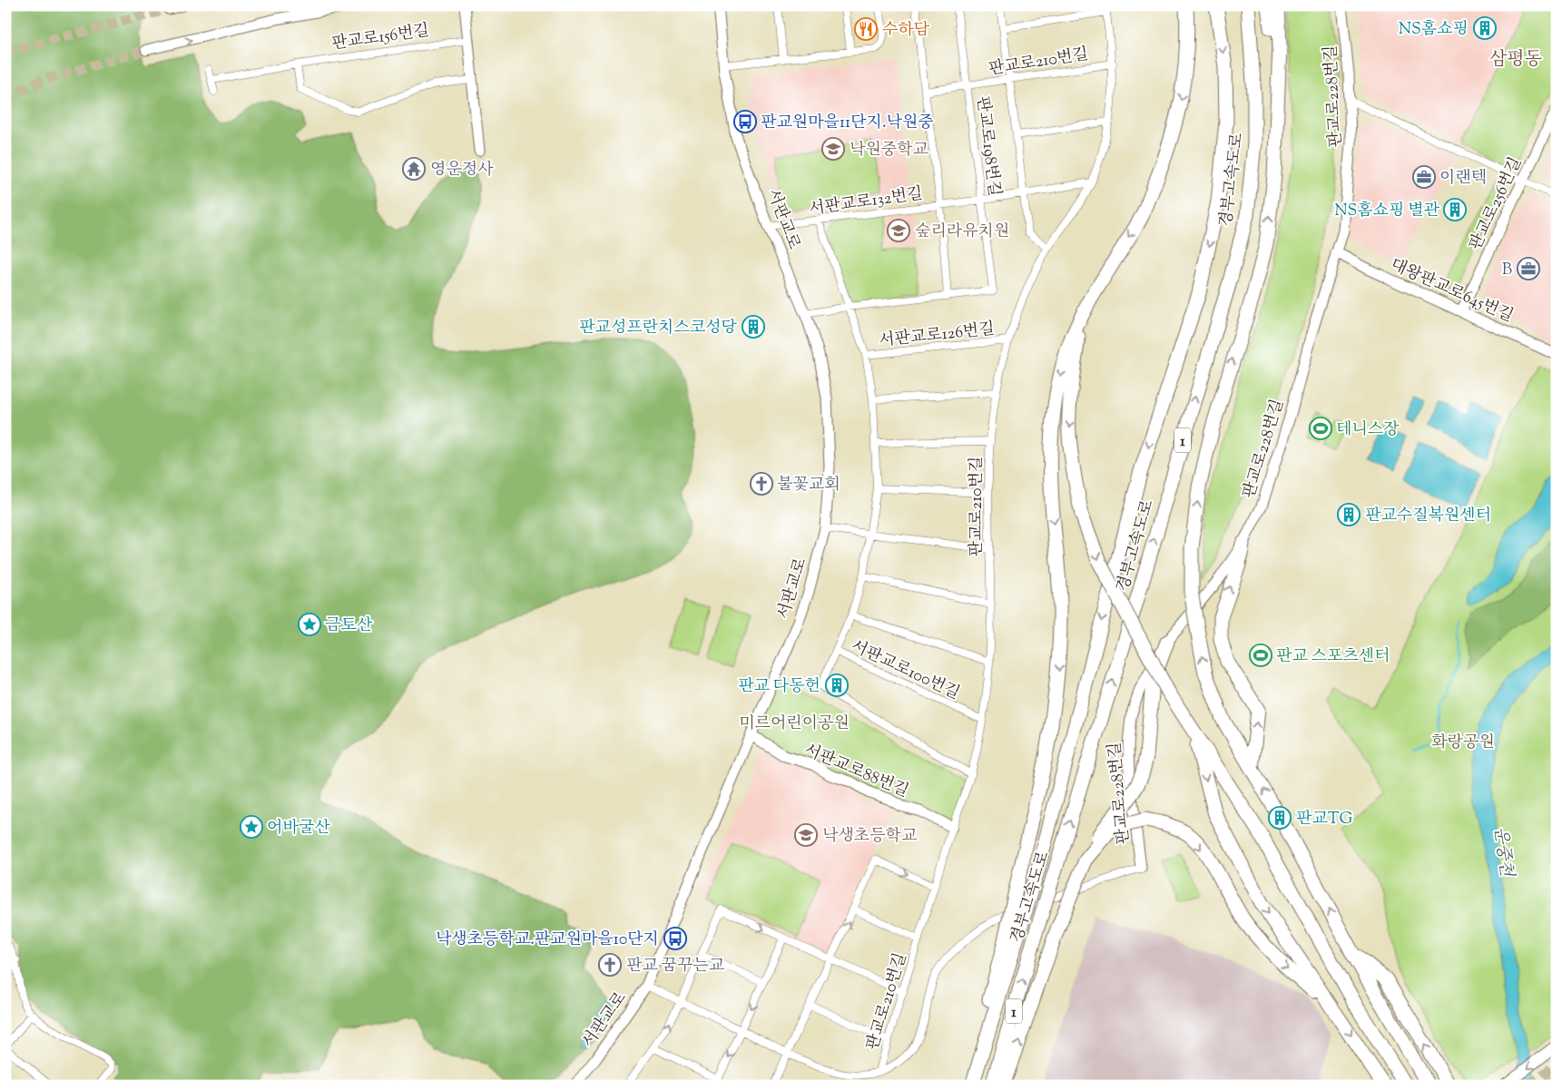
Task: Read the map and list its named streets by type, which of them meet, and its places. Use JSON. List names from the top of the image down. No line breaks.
{"streets":{"highway":["경부고속도로","1"],"street":["판교로156번길","판교로210번길","판교로228번길","판교로198번길","서판교로132번길","판교로256번길","서판교로","대왕판교로645번길","서판교로126번길","서판교로100번길","서판교로88번길"]},"crossings":[["판교로210번길","판교로198번길"],["판교로210번길","서판교로132번길"],["판교로210번길","서판교로126번길"],["판교로210번길","서판교로100번길"],["판교로210번길","서판교로88번길"],["판교로228번길","대왕판교로645번길"],["판교로198번길","서판교로132번길"],["서판교로132번길","서판교로"],["서판교로132번길","서판교로126번길"],["판교로256번길","대왕판교로645번길"],["서판교로","서판교로88번길"]],"districts":["삼평동"],"water":["운중천"],"parks":["미르어린이공원","화랑공원"],"places":{"building":["NS홈쇼핑","NS홈쇼핑 별관","판교성프란치스코성당","판교수질복원센터","판교 다동헌","판교TG"],"restaurant":["수하담"],"bus stop":["판교원마을11단지.낙원중","낙생초등학교.판교원마을10단지"],"school or university":["낙원중학교","숲리라유치원","낙생초등학교"],"temple":["영운정사"],"office":["이랜텍","B"],"sports":["테니스장","판교 스포츠센터"],"church":["불꽃교회","판교 꿈꾸는교"],"place":["금토산","어바굴산"]}}
